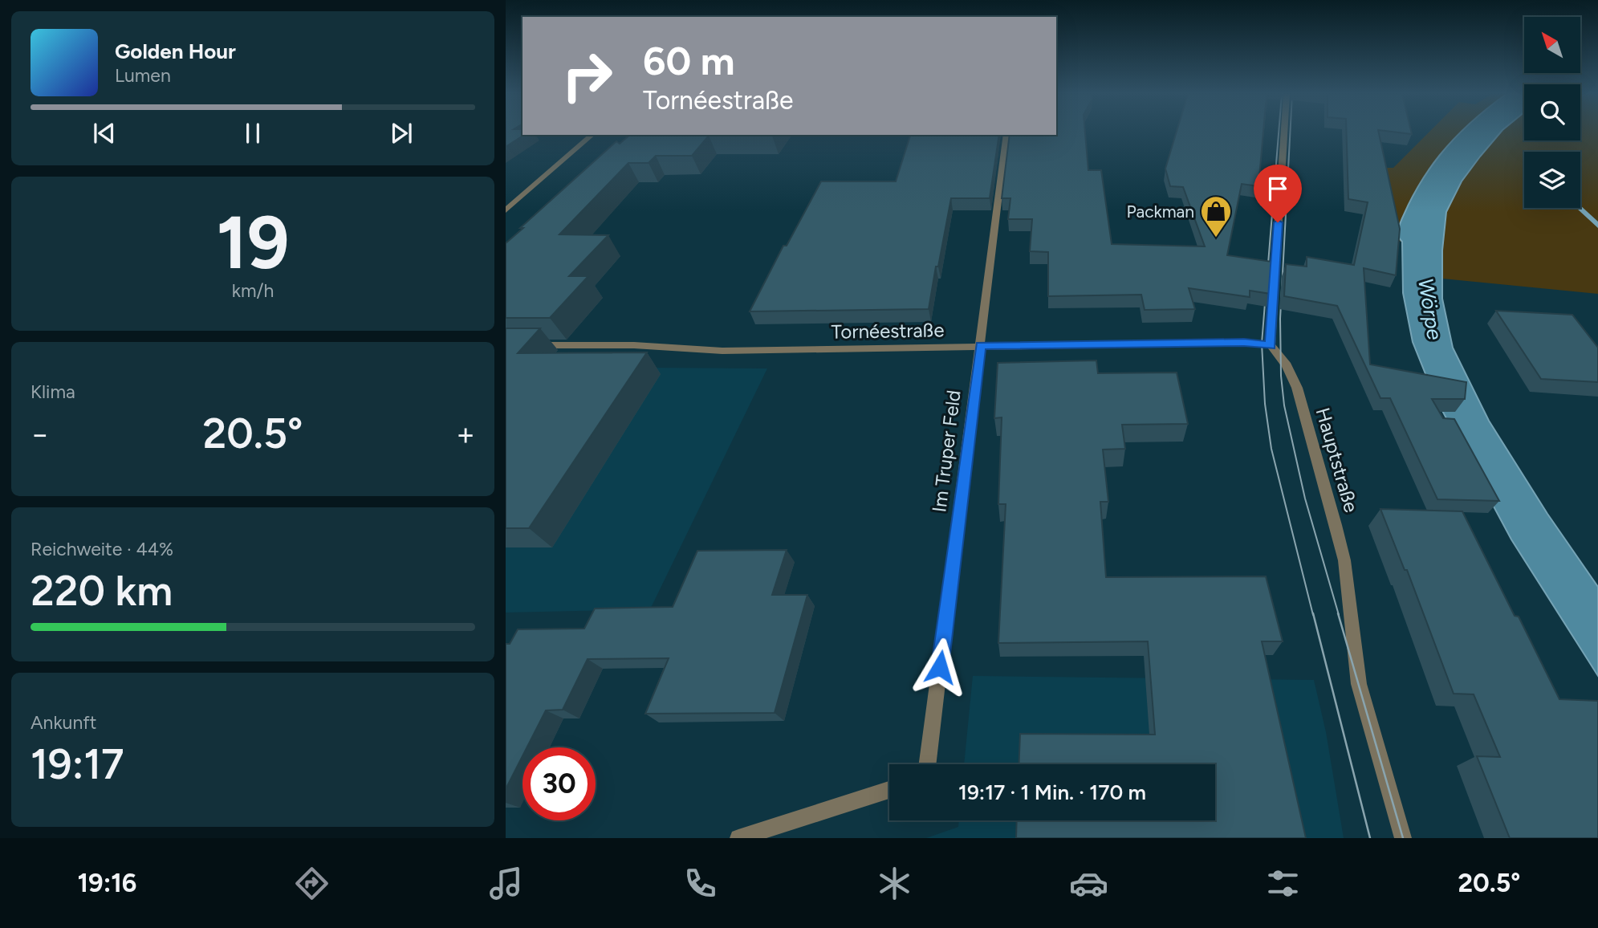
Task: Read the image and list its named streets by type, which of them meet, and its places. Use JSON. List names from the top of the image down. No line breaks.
{"streets":{"street":["Tornéestraße","Im Truper Feld","Hauptstraße"]},"crossings":[["Tornéestraße","Im Truper Feld"],["Tornéestraße","Hauptstraße"]],"water":["Wörpe"],"places":{"shop":["Packman"]},"north":"top left","page":{"turn":["60 m","Tornéestraße"],"song":["Golden Hour","Lumen"],"tile":[["19","km/h"],"Klima",["Reichweite · 44%","220 km"],["Ankunft","19:17"]],"heat":["−","20.5°","+"],"limit":"30","trip":"19:17 · 1 Min. · 170 m","tabs":["19:16","20.5°"]}}
